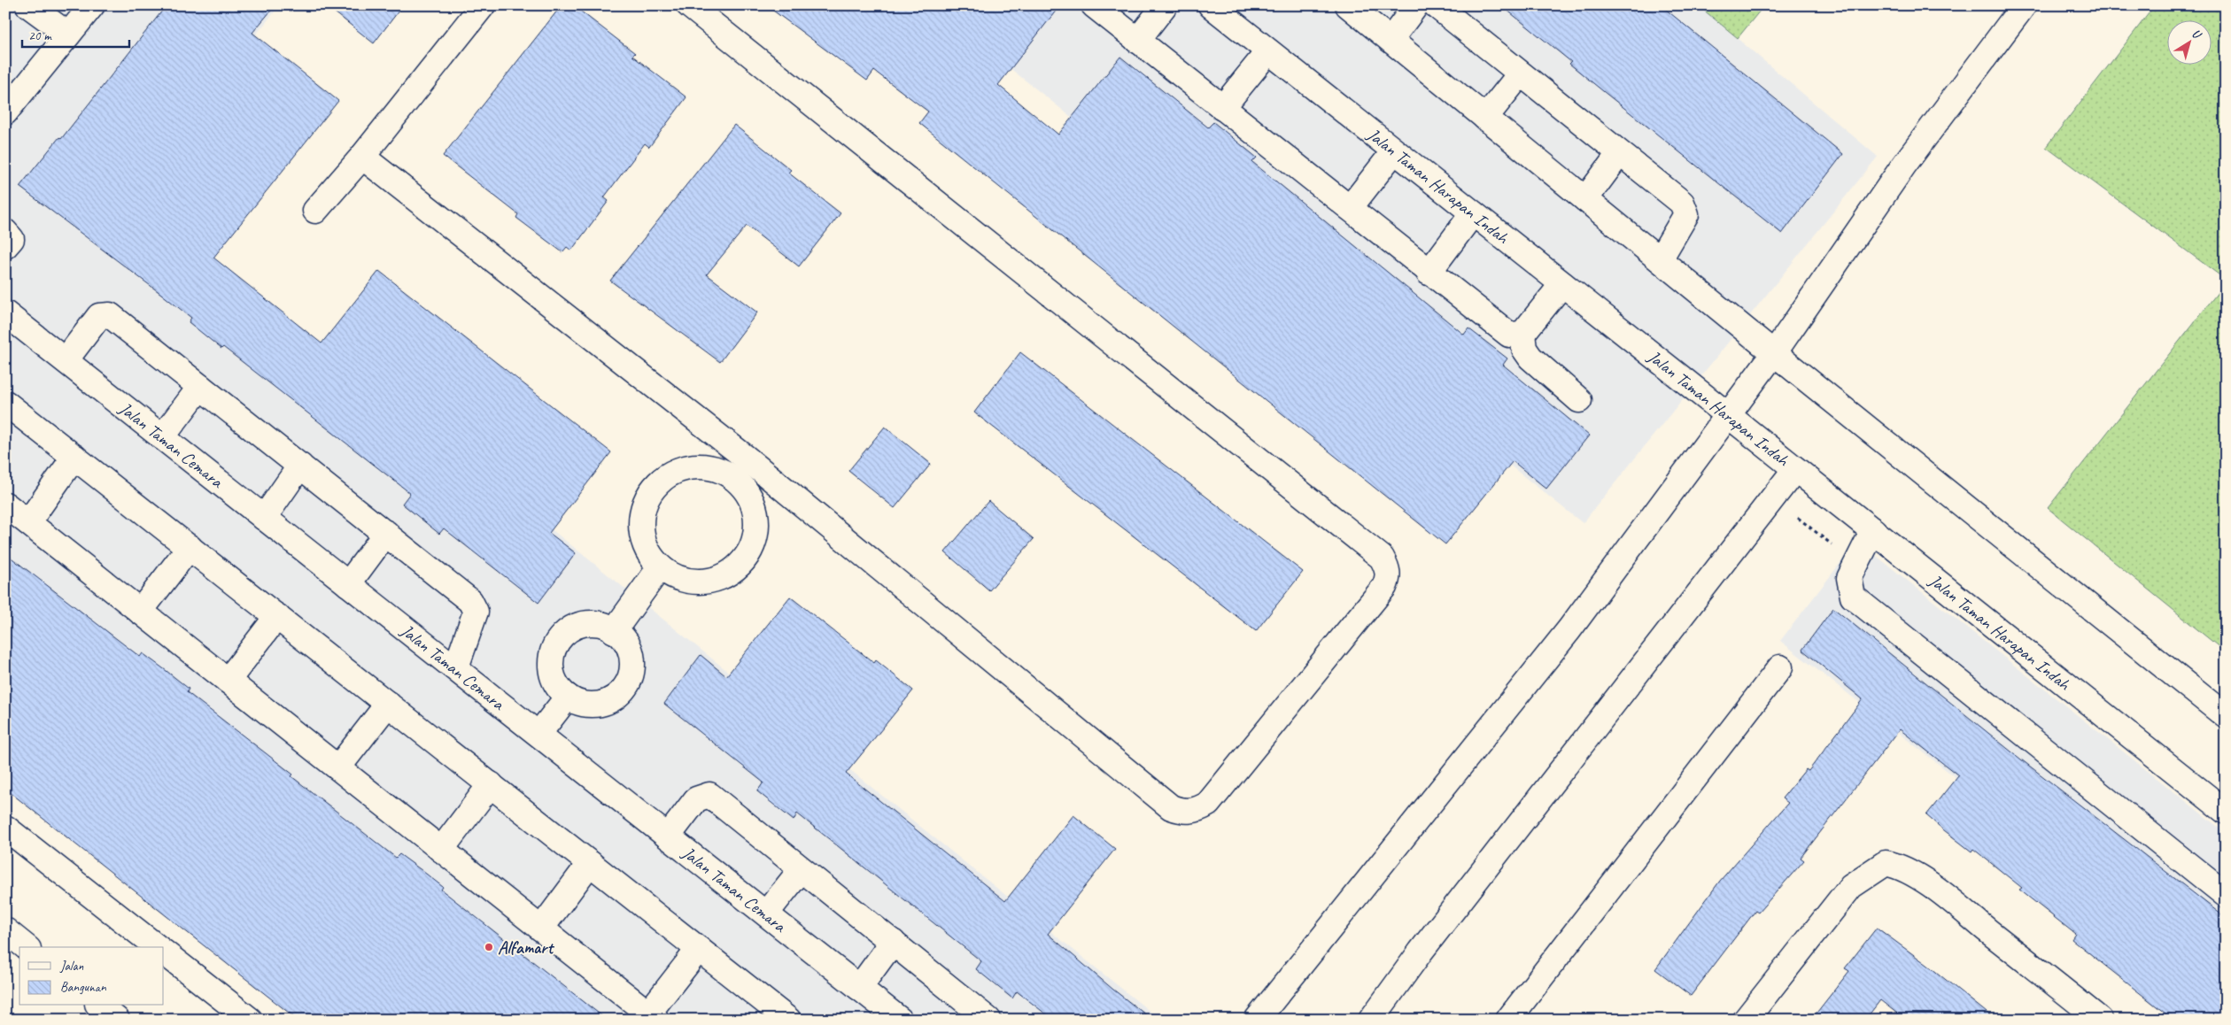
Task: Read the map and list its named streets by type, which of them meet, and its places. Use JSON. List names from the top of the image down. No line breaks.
{"streets":{"street":["Jalan Taman Harapan Indah","Jalan Taman Cemara"]},"places":["Alfamart"],"legend":["Jalan","Bangunan"],"scale_bar":"20 m","north":"top right"}
